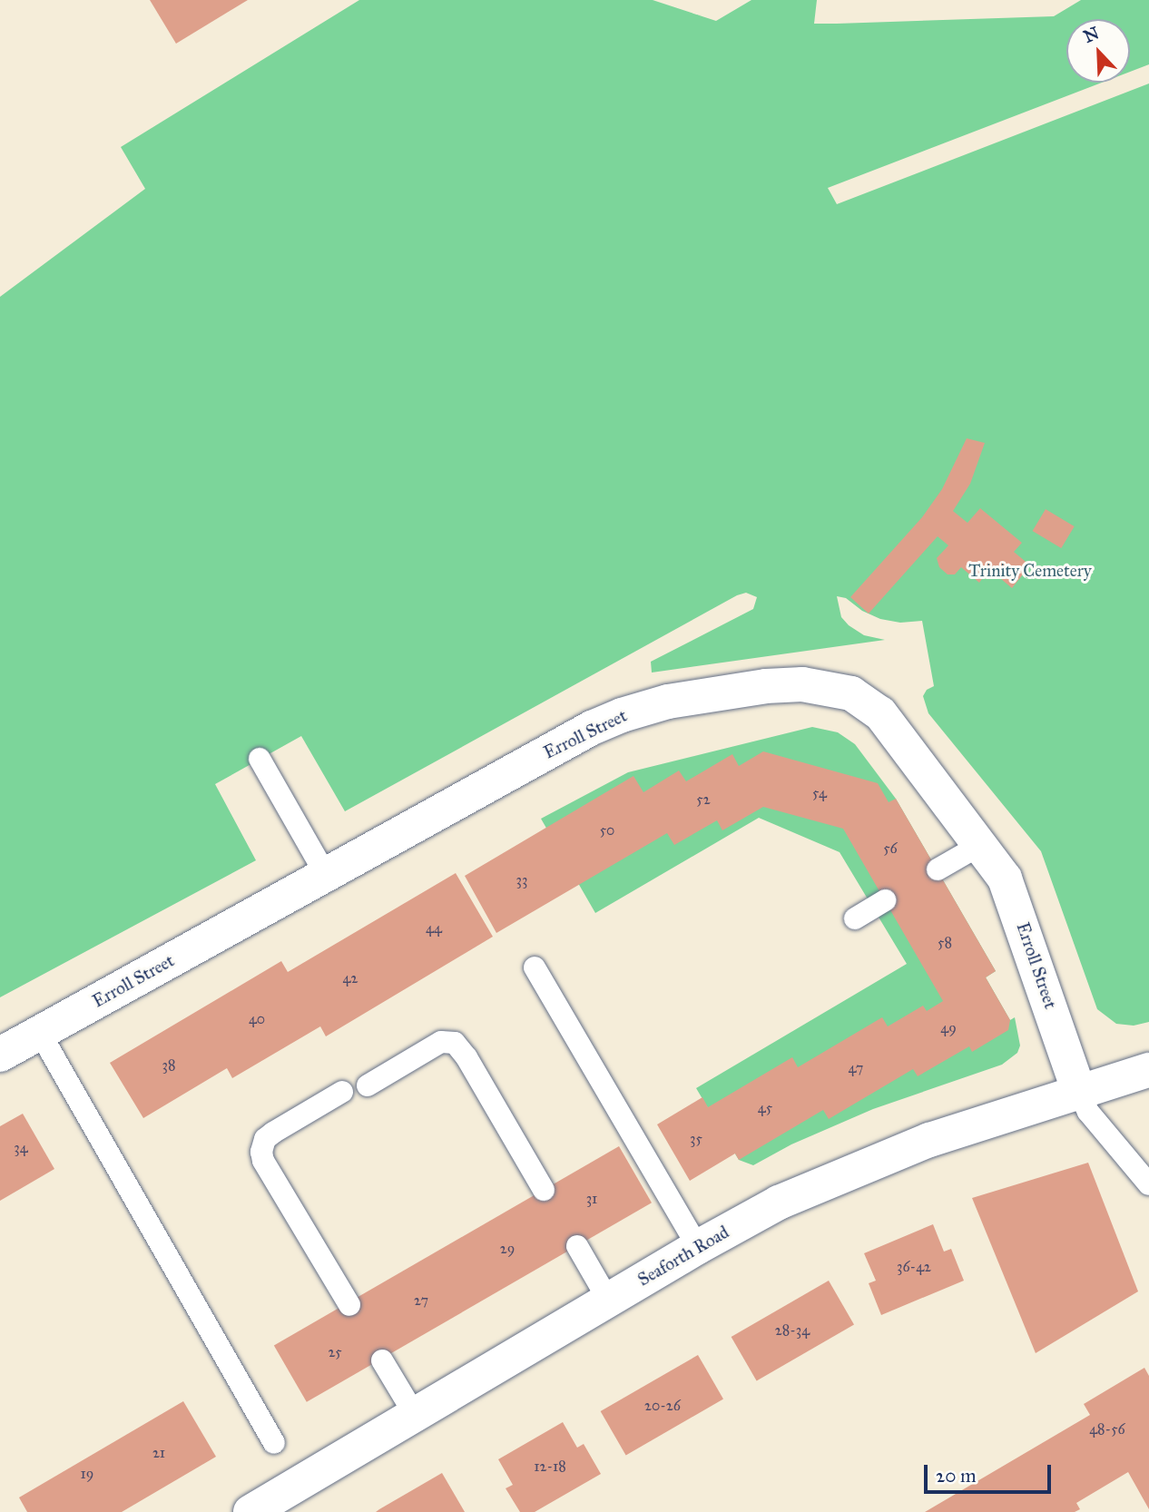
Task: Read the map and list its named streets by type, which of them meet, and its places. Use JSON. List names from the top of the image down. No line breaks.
{"streets":{"street":["Erroll Street","Seaforth Road"]},"crossings":[["Erroll Street","Seaforth Road"]],"parks":["Trinity Cemetery"],"house_numbers":["54","52","50","56","33","44","58","42","40","49","38","47","45","35","34","31","29","36-42","27","28-34","25","20-26","48-56","21","12-18","19"],"scale_bar":"20 m","north":"top left"}
